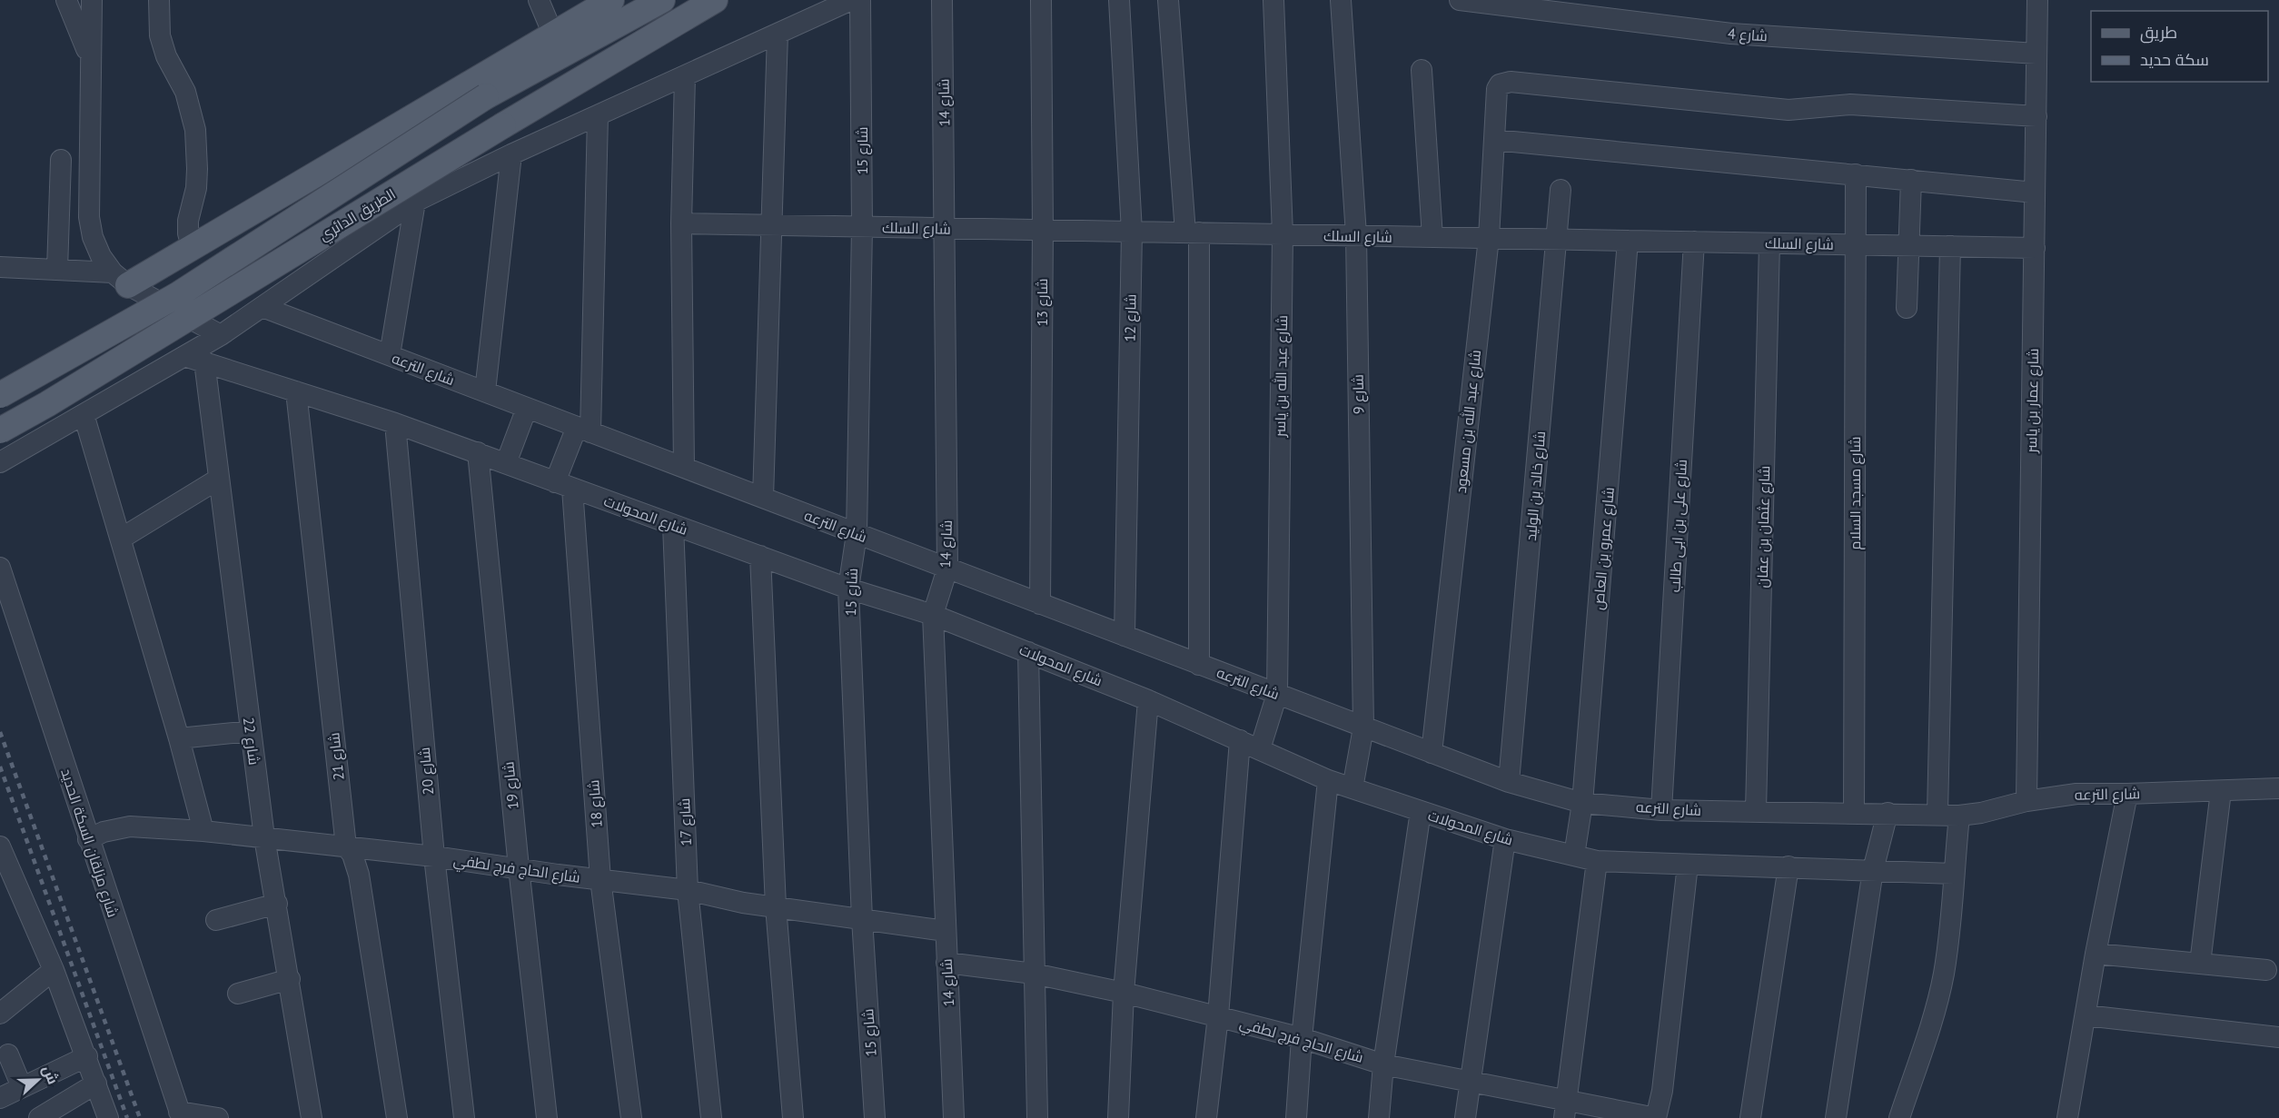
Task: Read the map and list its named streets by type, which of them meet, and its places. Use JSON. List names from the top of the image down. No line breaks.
{"streets":{"main road":["الطريق الدائري"],"street":["شارع 4","شارع 14","شارع 15","شارع السلك","شارع 13","شارع 12","شارع الترعه","شارع عبد الله بن ياسر","شارع 9","شارع عمار بن ياسر","شارع عبد الله بن مسعود","شارع خالد بن الوليد","شارع مسجد السلام","شارع المحولات","شارع على بن ابى طالب","شارع عثمان بن عفان","شارع عمرو بن العاص","شارع 22","شارع 21","شارع 20","شارع 19","شارع 18","شارع 17","شارع مزلقان السكة الحديد","شارع الحاج فرج لطفي"]},"crossings":[["شارع 4","شارع عمار بن ياسر"],["شارع 14","شارع السلك"],["شارع 14","شارع الترعه"],["شارع 14","شارع المحولات"],["شارع 14","شارع الحاج فرج لطفي"],["شارع 15","شارع السلك"],["شارع 15","شارع الترعه"],["شارع 15","شارع المحولات"],["شارع 15","شارع الحاج فرج لطفي"],["شارع السلك","شارع 13"],["شارع السلك","شارع 12"],["شارع السلك","شارع عبد الله بن ياسر"],["شارع السلك","شارع 9"],["شارع السلك","شارع عمار بن ياسر"],["شارع السلك","شارع عبد الله بن مسعود"],["شارع السلك","شارع خالد بن الوليد"],["شارع السلك","شارع مسجد السلام"],["شارع السلك","شارع على بن ابى طالب"],["شارع السلك","شارع عثمان بن عفان"],["شارع السلك","شارع عمرو بن العاص"],["شارع 13","شارع الترعه"],["شارع 12","شارع الترعه"],["شارع الترعه","شارع عبد الله بن ياسر"],["شارع الترعه","شارع 9"],["شارع الترعه","شارع عمار بن ياسر"],["شارع الترعه","شارع عبد الله بن مسعود"],["شارع الترعه","شارع خالد بن الوليد"],["شارع الترعه","شارع مسجد السلام"],["شارع الترعه","شارع على بن ابى طالب"],["شارع الترعه","شارع عثمان بن عفان"],["شارع الترعه","شارع عمرو بن العاص"],["شارع عبد الله بن ياسر","شارع المحولات"],["شارع 9","شارع المحولات"],["شارع عمار بن ياسر","شارع عبد الله بن مسعود"],["شارع المحولات","شارع عمرو بن العاص"],["شارع المحولات","شارع 22"],["شارع المحولات","شارع 21"],["شارع المحولات","شارع 20"],["شارع المحولات","شارع 19"],["شارع المحولات","شارع 18"],["شارع المحولات","شارع 17"],["شارع 22","شارع الحاج فرج لطفي"],["شارع 21","شارع الحاج فرج لطفي"],["شارع 20","شارع الحاج فرج لطفي"],["شارع 19","شارع الحاج فرج لطفي"],["شارع 18","شارع الحاج فرج لطفي"],["شارع 17","شارع الحاج فرج لطفي"],["شارع مزلقان السكة الحديد","شارع الحاج فرج لطفي"]],"legend":["طريق","سكة حديد"],"north":"right"}
